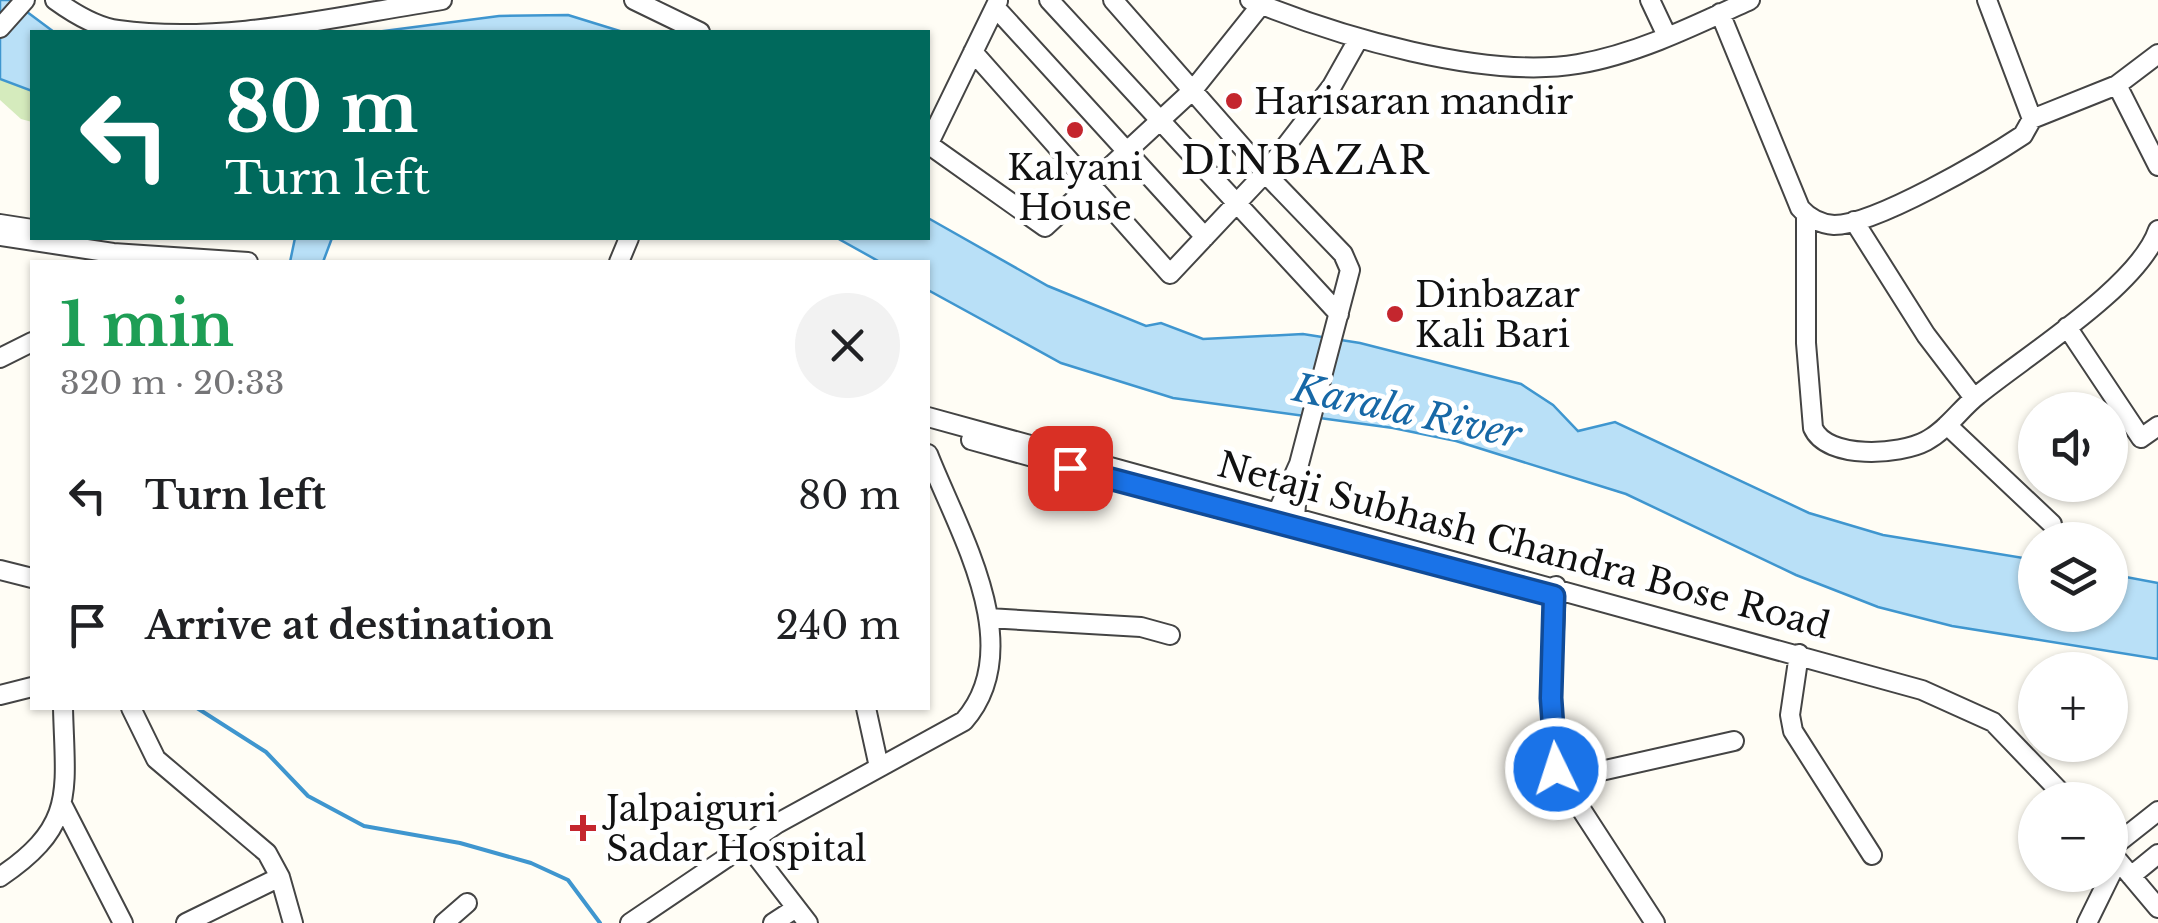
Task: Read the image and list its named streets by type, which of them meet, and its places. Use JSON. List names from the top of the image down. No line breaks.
{"streets":{"street":["Netaji Subhash Chandra Bose Road"]},"districts":["DINBAZAR"],"water":["Karala River"],"places":{"other":["Harisaran mandir","Kalyani House","Dinbazar Kali Bari"],"health":["Jalpaiguri Sadar Hospital"]},"page":{"turn":["80 m","Turn left"],"heading":["1 min","320 m · 20:33"],"map_buttons":["+","−"],"list":[{"name":"Turn left","value":"80 m"},{"name":"Arrive at destination","value":"240 m"}]}}
